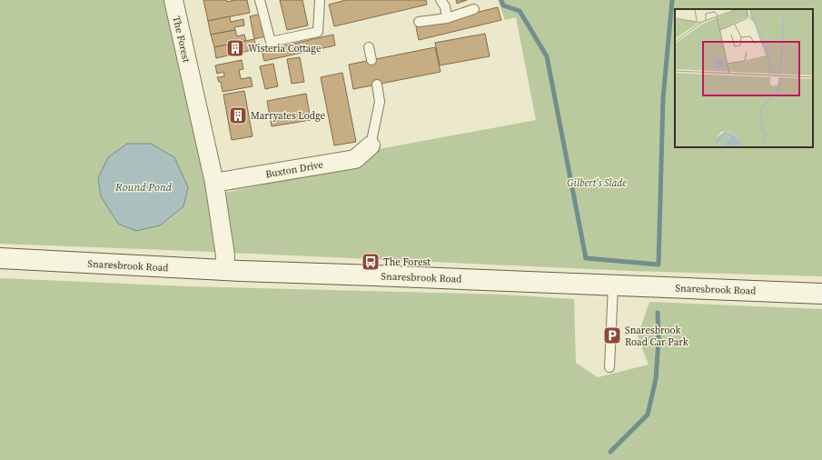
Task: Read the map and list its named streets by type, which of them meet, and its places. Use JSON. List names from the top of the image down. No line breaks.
{"streets":{"street":["The Forest","Buxton Drive","Snaresbrook Road"]},"crossings":[["The Forest","Buxton Drive"],["The Forest","Snaresbrook Road"]],"water":["Round Pond"],"parks":["Gilbert's Slade"],"places":{"building":["Wisteria Cottage","Marryates Lodge"],"bus stop":["The Forest"],"parking":["Snaresbrook Road Car Park"]}}
